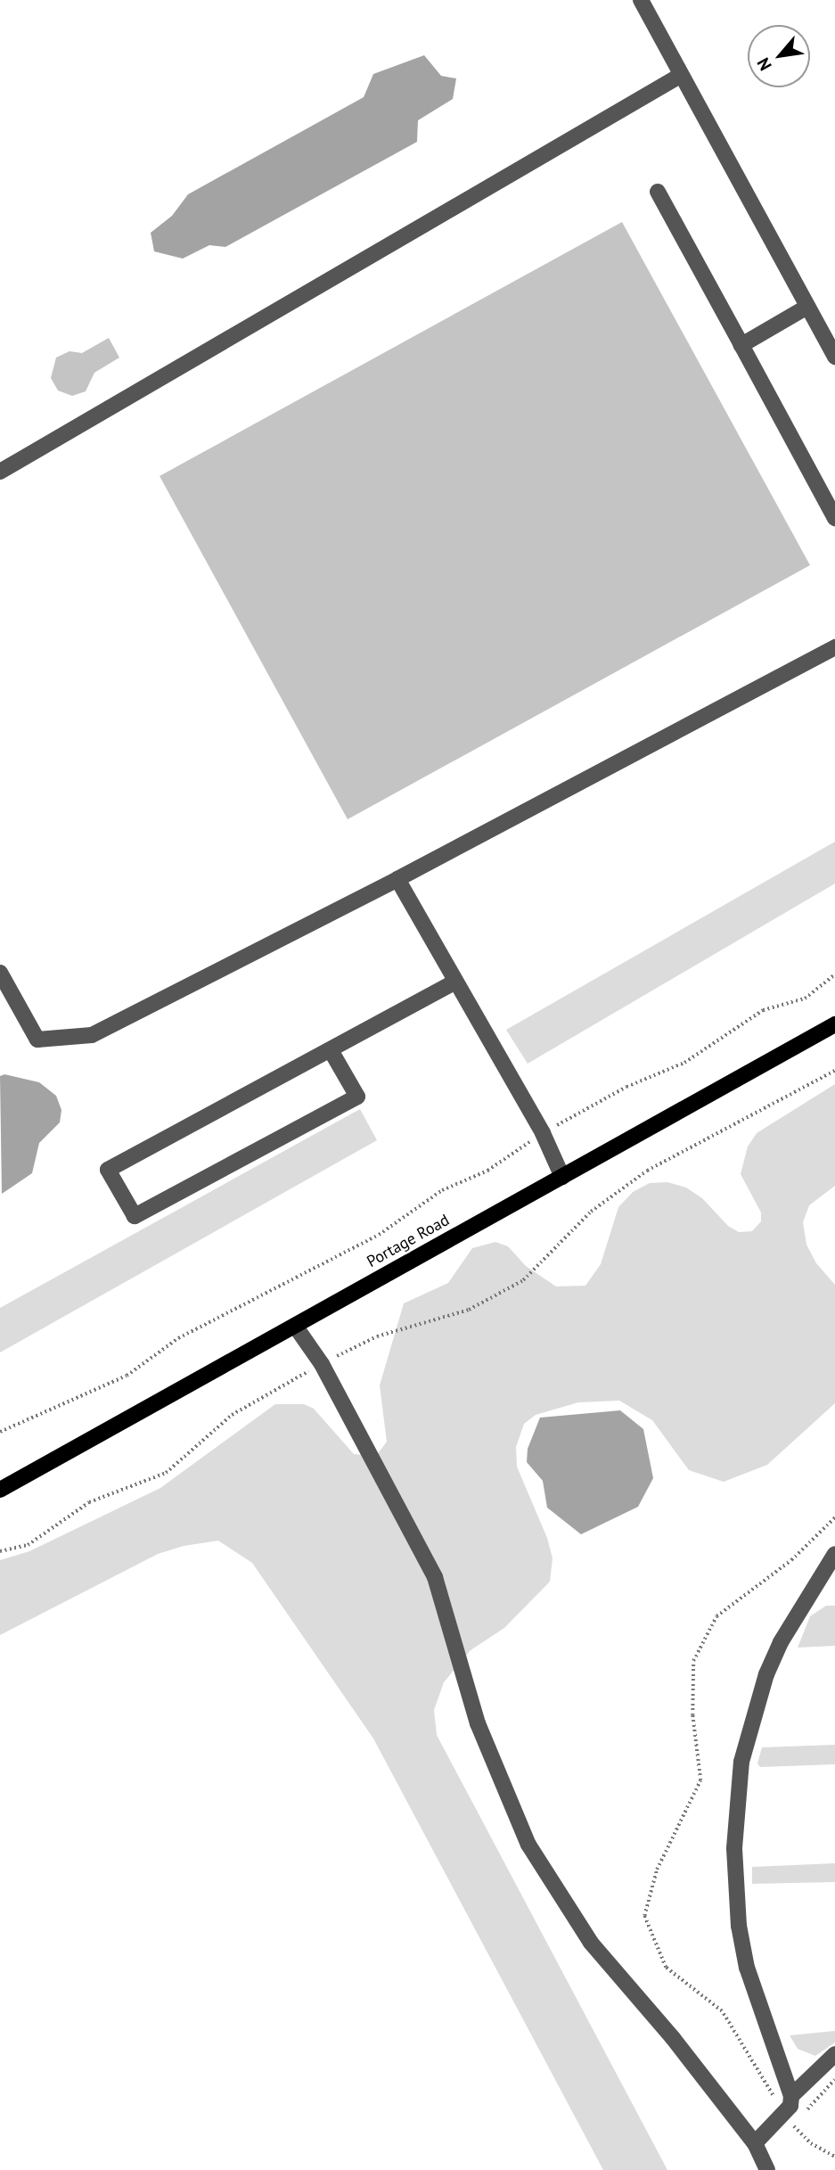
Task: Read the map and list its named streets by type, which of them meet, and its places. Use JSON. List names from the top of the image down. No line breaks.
{"streets":{"main road":["Portage Road"]},"north":"bottom left"}
